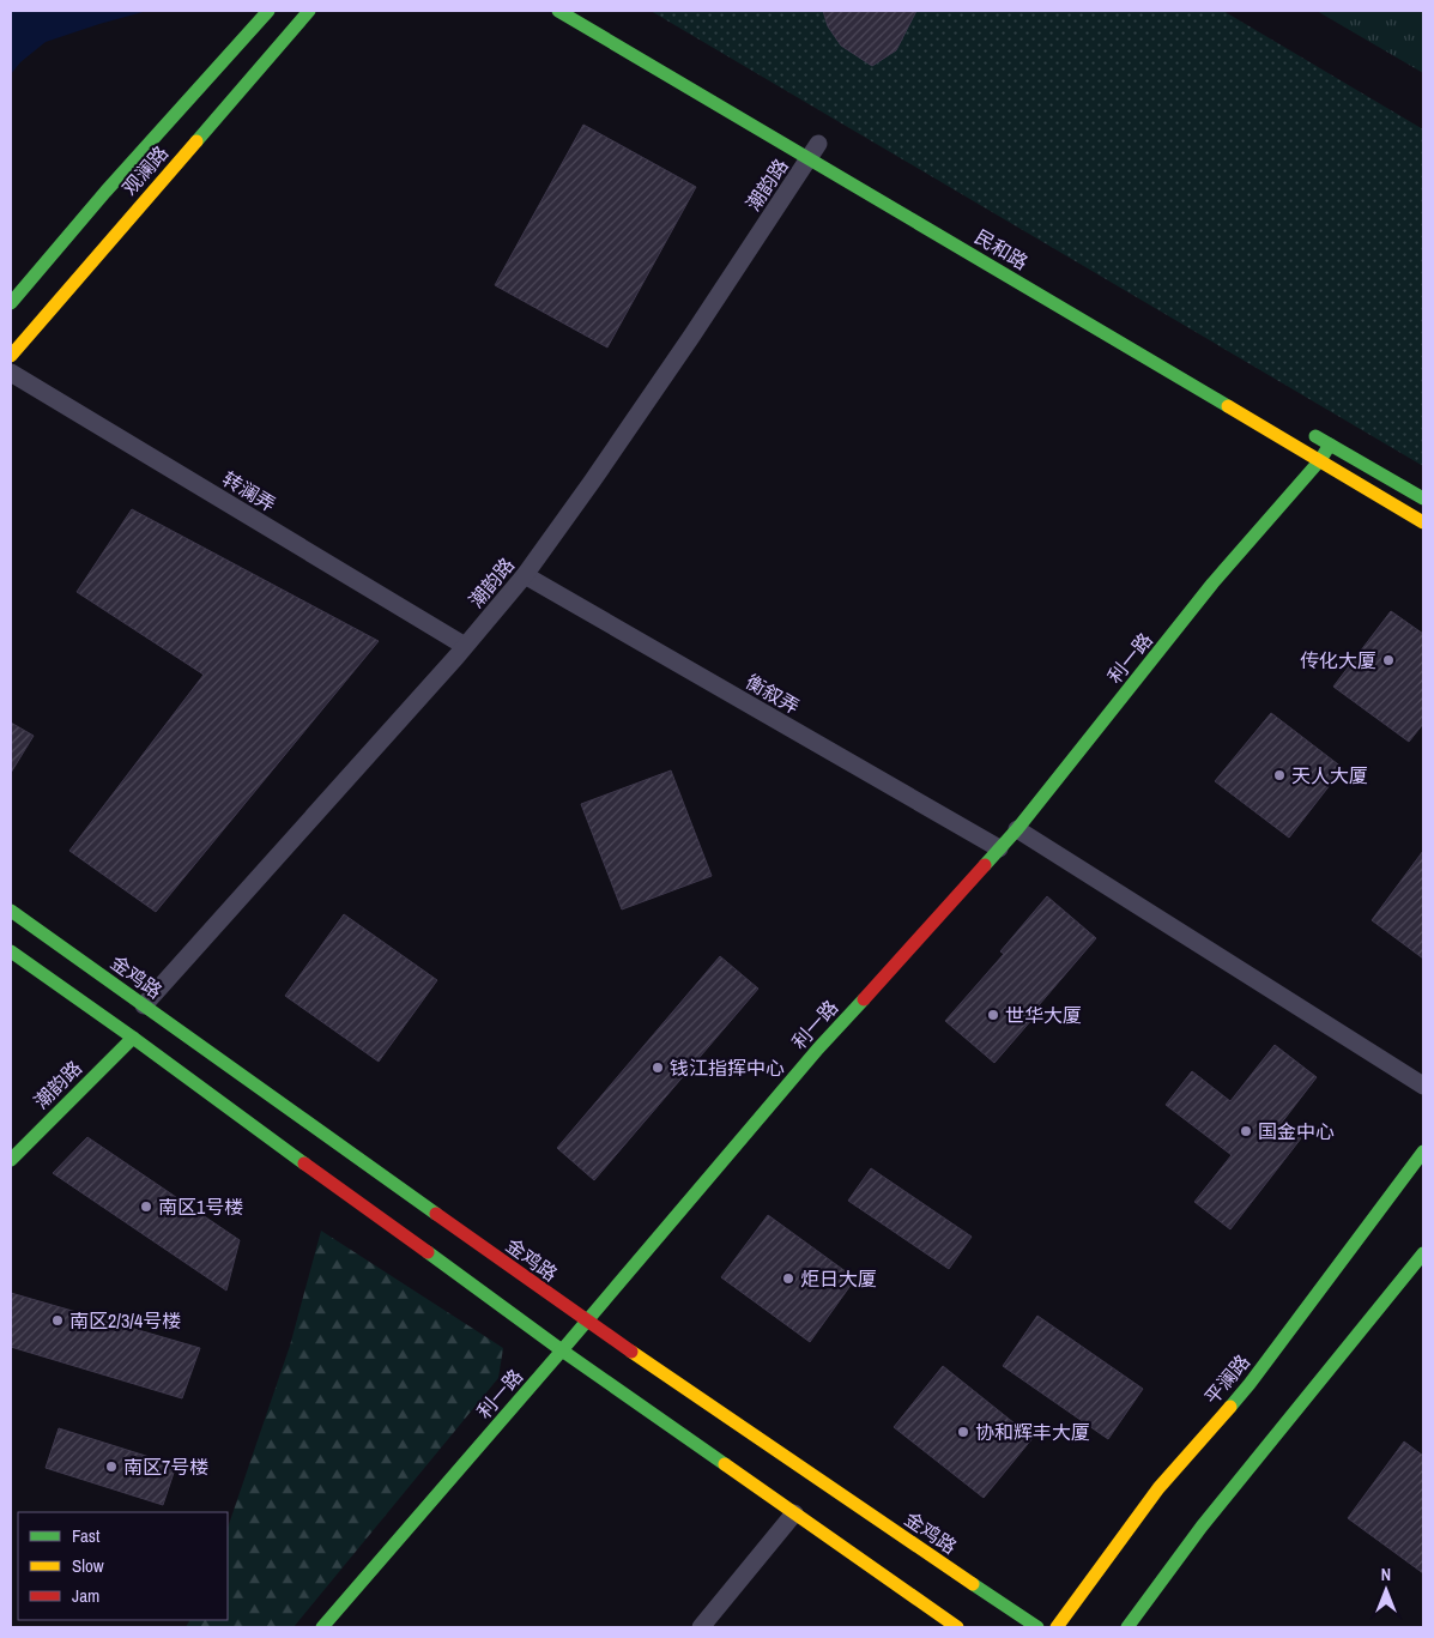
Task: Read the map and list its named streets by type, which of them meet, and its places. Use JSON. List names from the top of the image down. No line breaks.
{"streets":{"main road":["观澜路","潮韵路","民和路","利一路","金鸡路","平澜路"],"street":["转澜弄","衡叙弄"]},"crossings":[["潮韵路","民和路"],["潮韵路","转澜弄"],["潮韵路","衡叙弄"],["潮韵路","金鸡路"],["民和路","利一路"],["利一路","衡叙弄"],["利一路","金鸡路"]],"places":["传化大厦","天人大厦","世华大厦","钱江指挥中心","国金中心","南区1号楼","炬日大厦","南区2/3/4号楼","协和辉丰大厦","南区7号楼"],"legend":["Fast","Slow","Jam"],"north":"top"}
